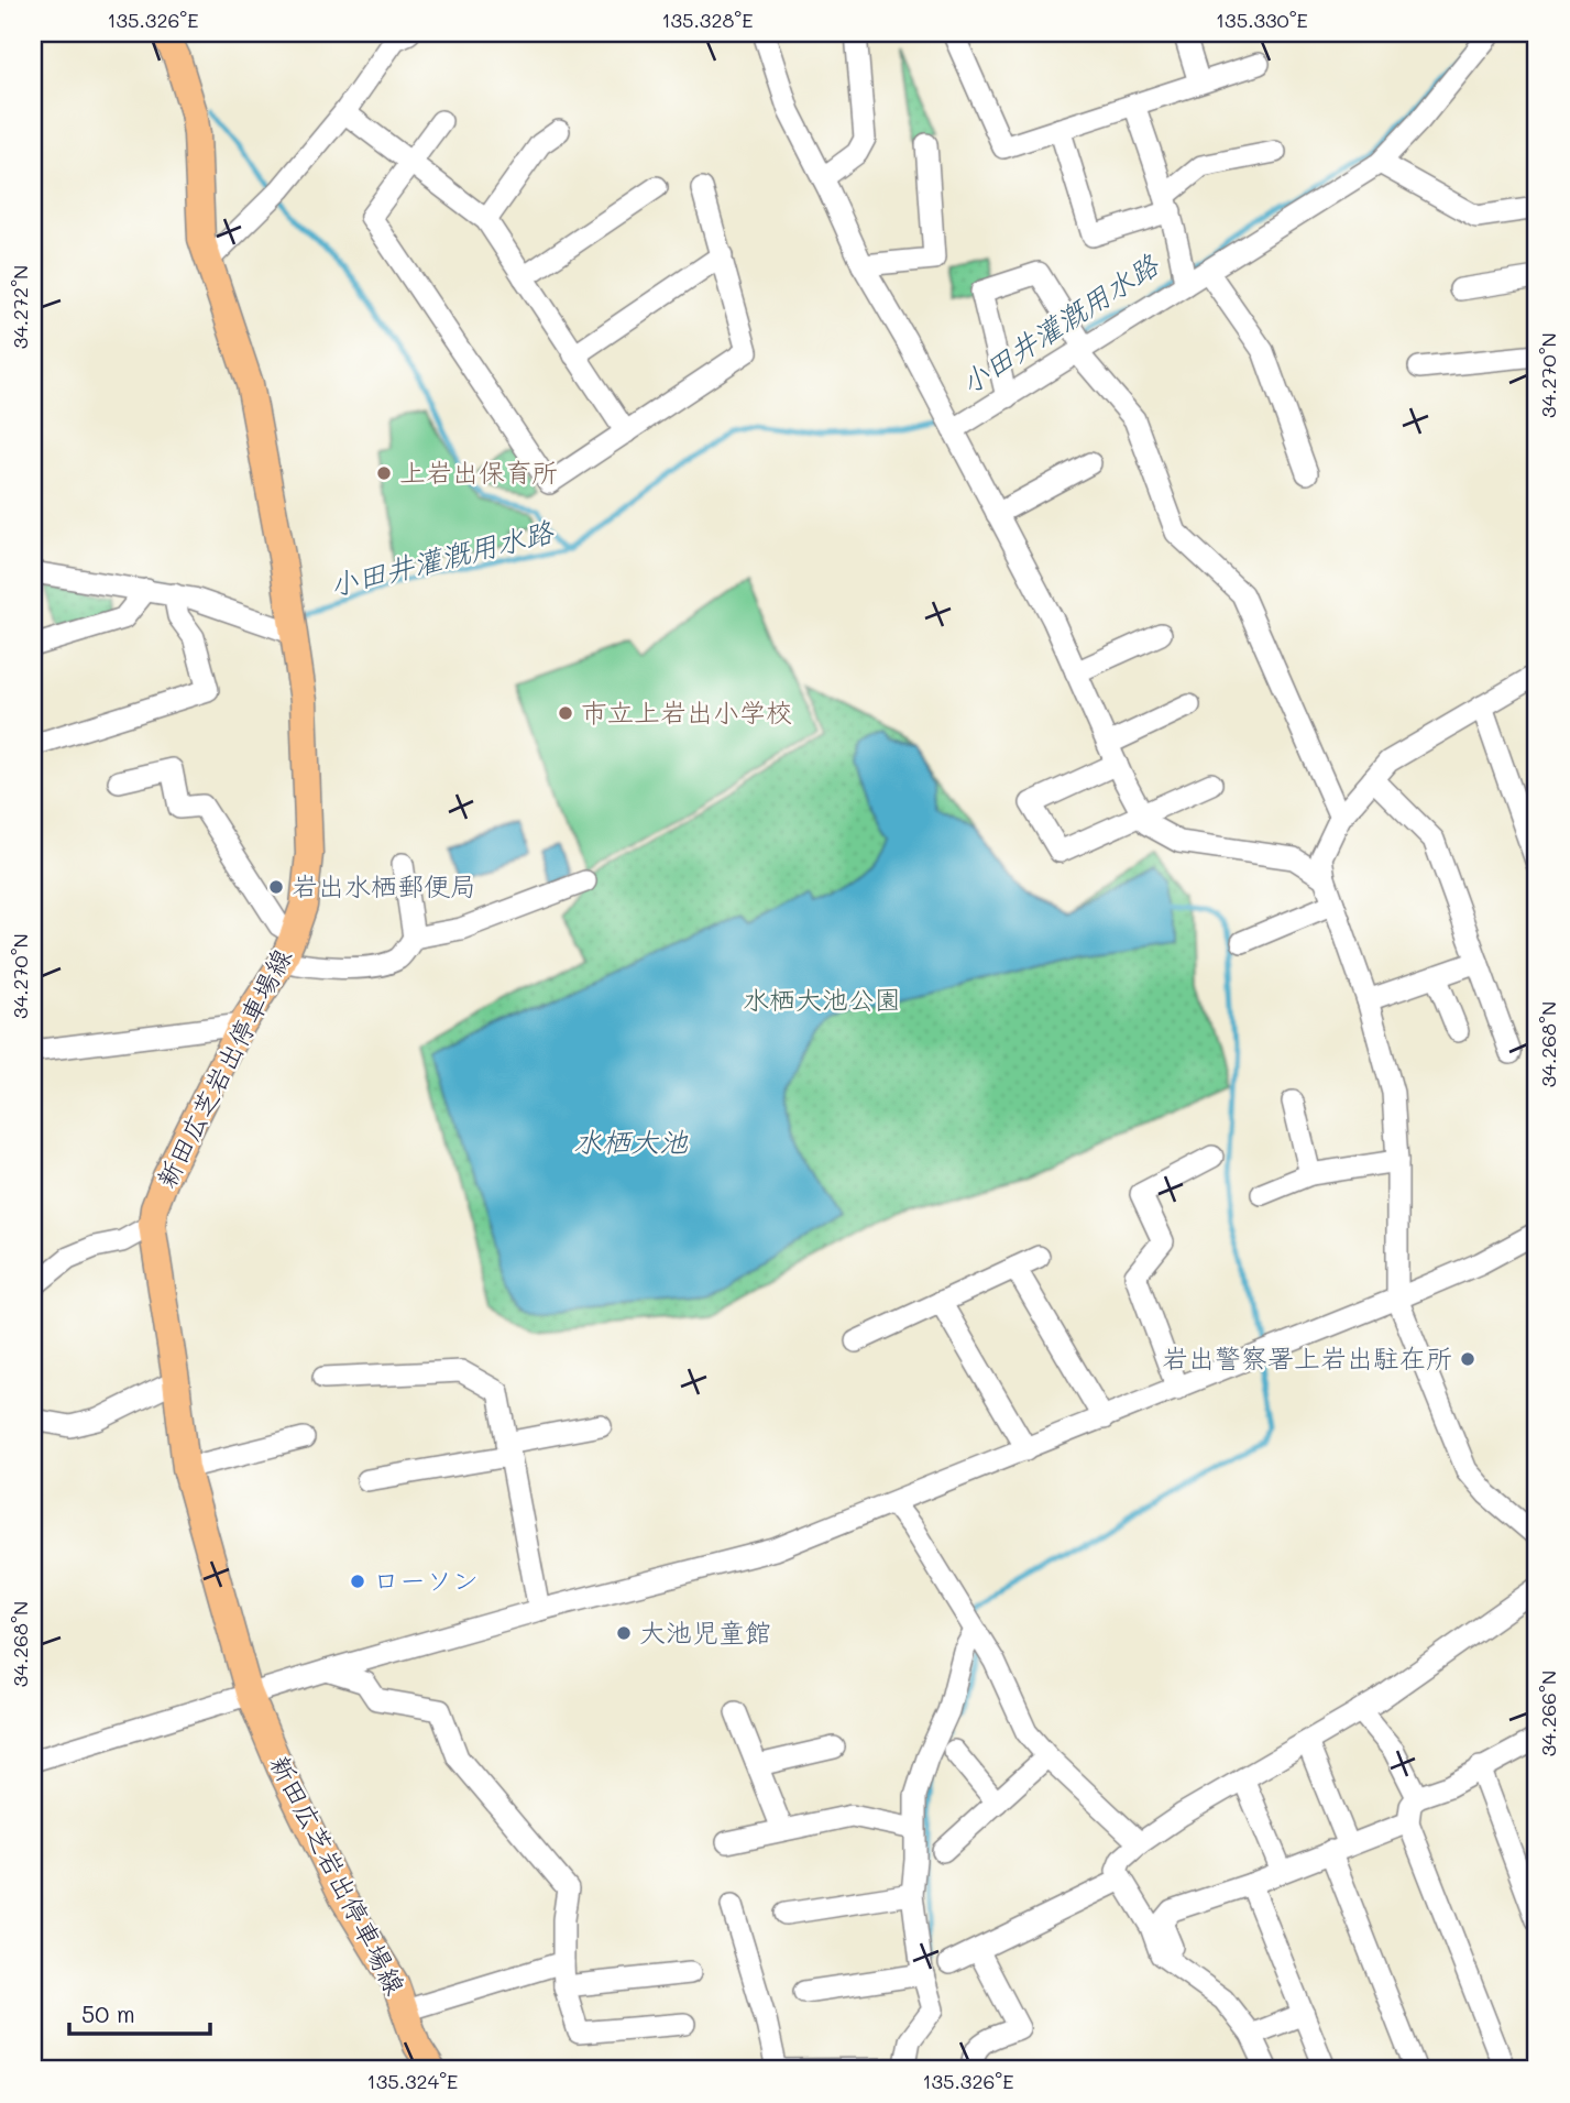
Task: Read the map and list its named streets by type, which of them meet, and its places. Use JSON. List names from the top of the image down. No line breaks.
{"streets":{"main road":["新田広芝岩出停車場線"]},"water":["小田井灌漑用水路","水栖大池"],"parks":["水栖大池公園"],"places":["上岩出保育所","市立上岩出小学校","岩出水栖郵便局","岩出警察署上岩出駐在所","ローソン","大池児童館"],"scale_bar":"50 m","coordinates":["135.326°E","135.328°E","135.330°E","34.272°N","34.270°N","34.268°N","34.266°N","135.324°E"]}
